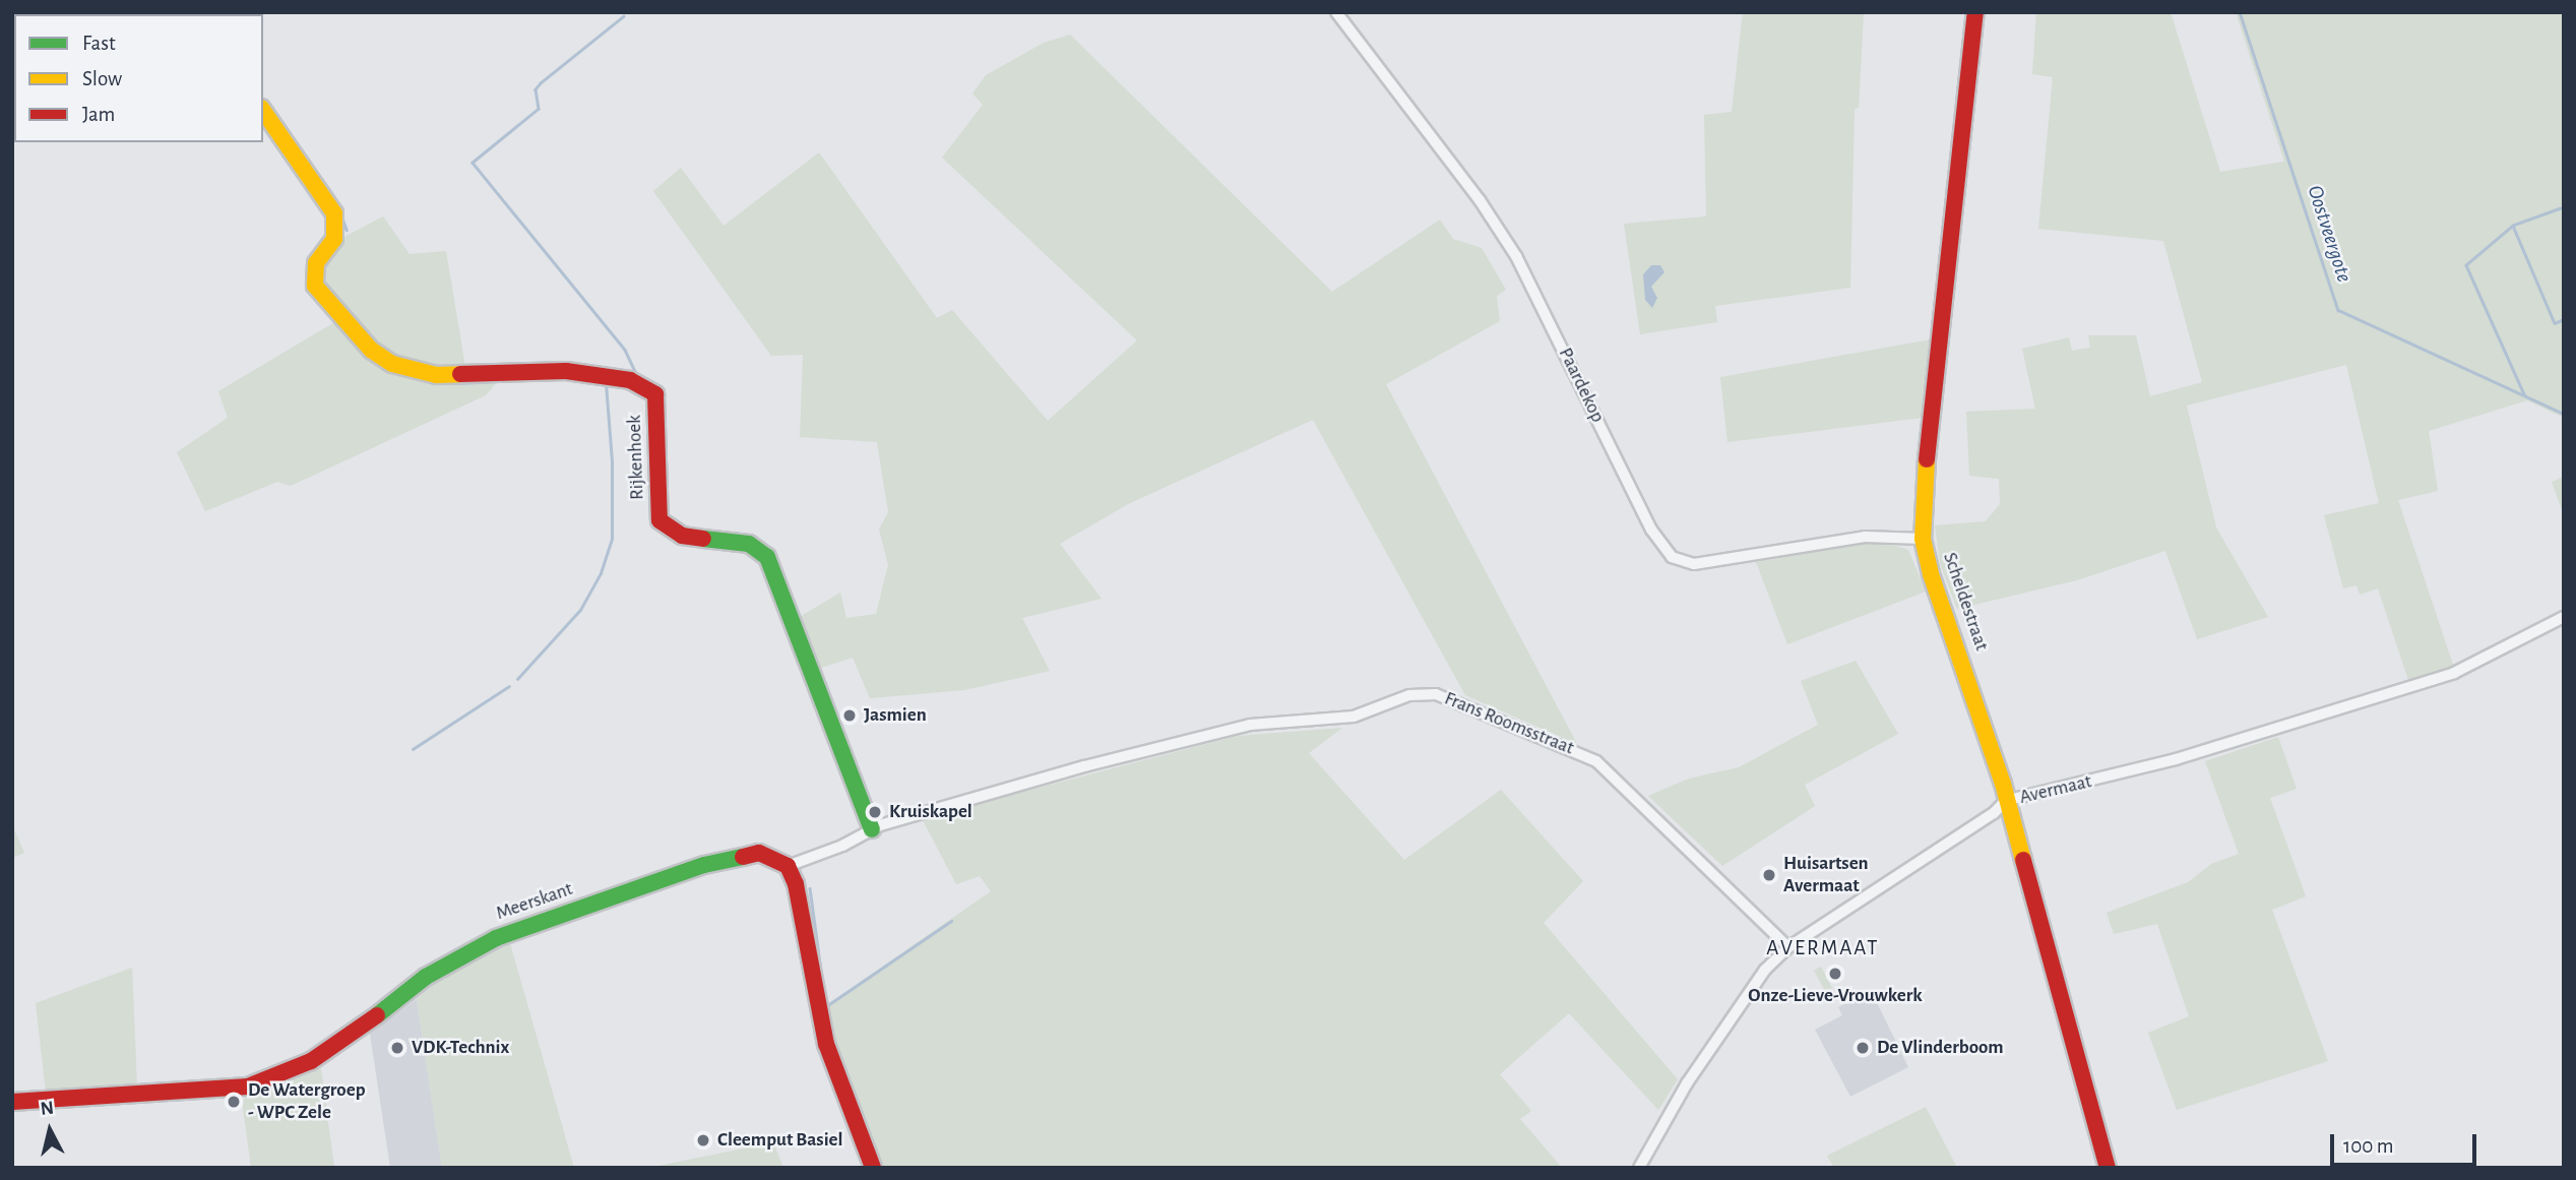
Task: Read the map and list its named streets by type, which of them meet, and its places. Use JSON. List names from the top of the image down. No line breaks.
{"streets":{"street":["Paardekop","Rijkenhoek","Scheldestraat","Frans Roomsstraat","Avermaat","Meerskant"]},"crossings":[["Paardekop","Scheldestraat"],["Rijkenhoek","Frans Roomsstraat"],["Scheldestraat","Avermaat"],["Frans Roomsstraat","Avermaat"]],"districts":["AVERMAAT"],"water":["Oostveergote"],"places":["Jasmien","Kruiskapel","Huisartsen Avermaat","Onze-Lieve-Vrouwkerk","VDK-Technix","De Vlinderboom","De Watergroep - WPC Zele","Cleemput Basiel"],"legend":["Fast","Slow","Jam"],"scale_bar":"100 m","north":"top"}
